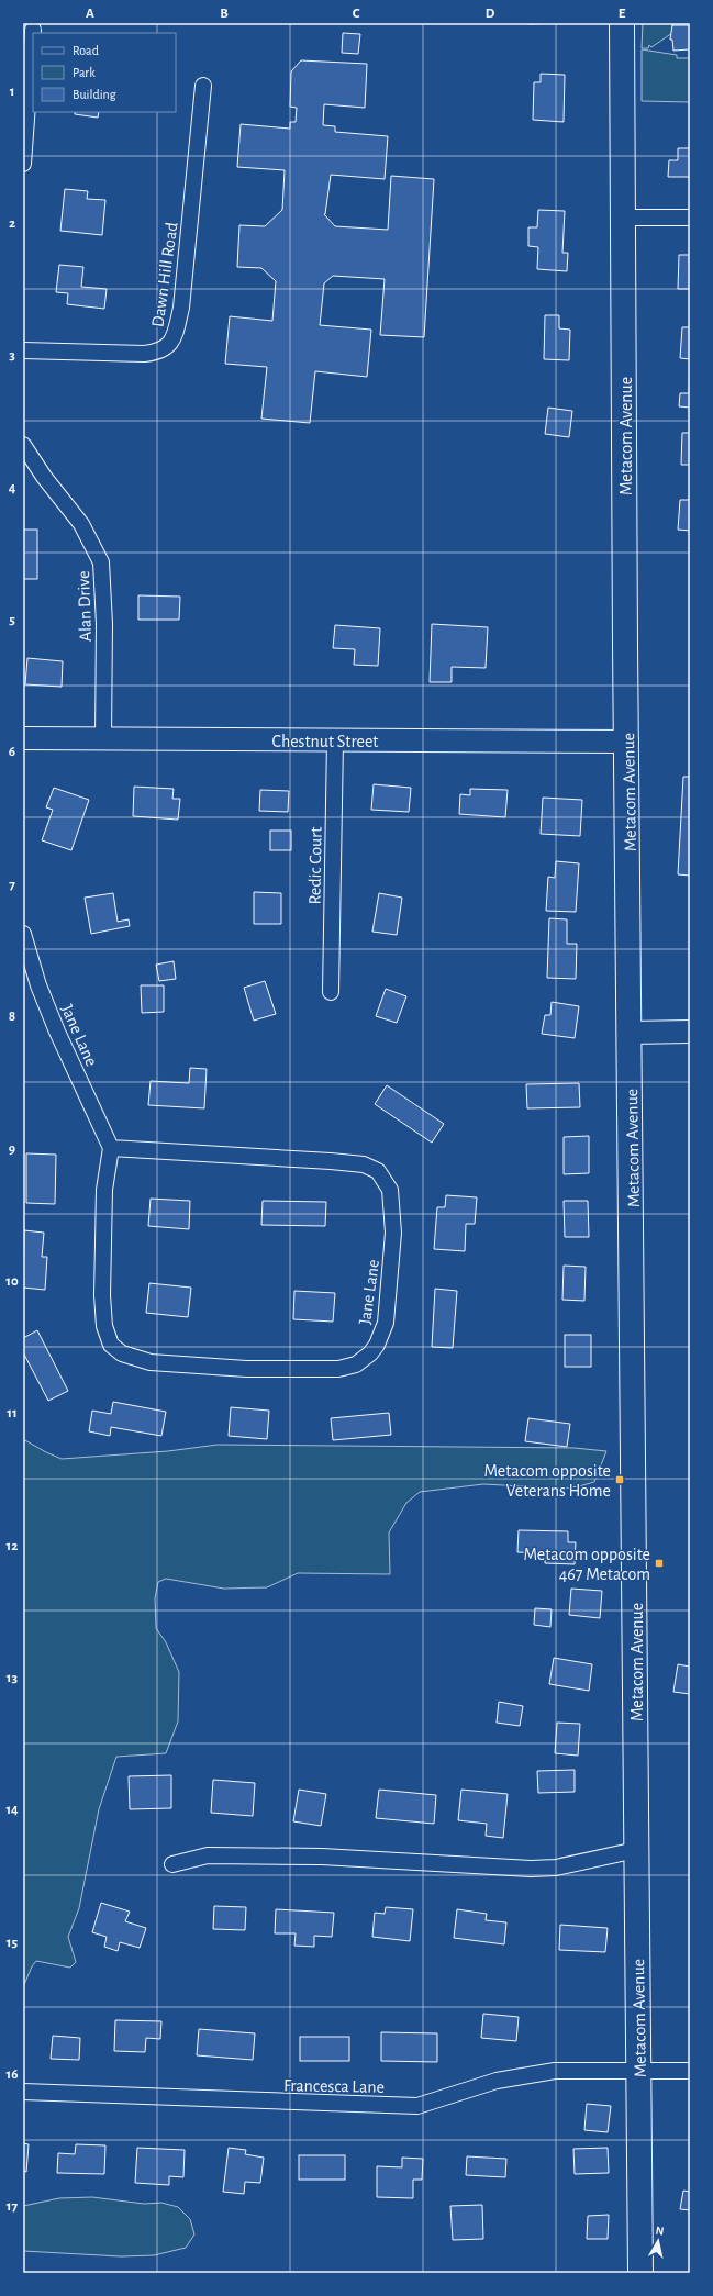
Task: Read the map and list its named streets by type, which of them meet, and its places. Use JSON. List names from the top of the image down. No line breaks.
{"streets":{"main road":["Metacom Avenue"],"street":["Dawn Hill Road","Alan Drive","Chestnut Street","Redic Court","Jane Lane","Francesca Lane"]},"crossings":[["Metacom Avenue","Chestnut Street"],["Metacom Avenue","Francesca Lane"],["Alan Drive","Chestnut Street"],["Chestnut Street","Redic Court"]],"places":{"transit":["Metacom opposite Veterans Home","Metacom opposite 467 Metacom"]},"legend":["Road","Park","Building"],"north":"top","grid":{"columns":["A","B","C","D","E"],"rows":["1","2","3","4","5","6","7","8","9","10","11","12","13","14","15","16","17"]}}
